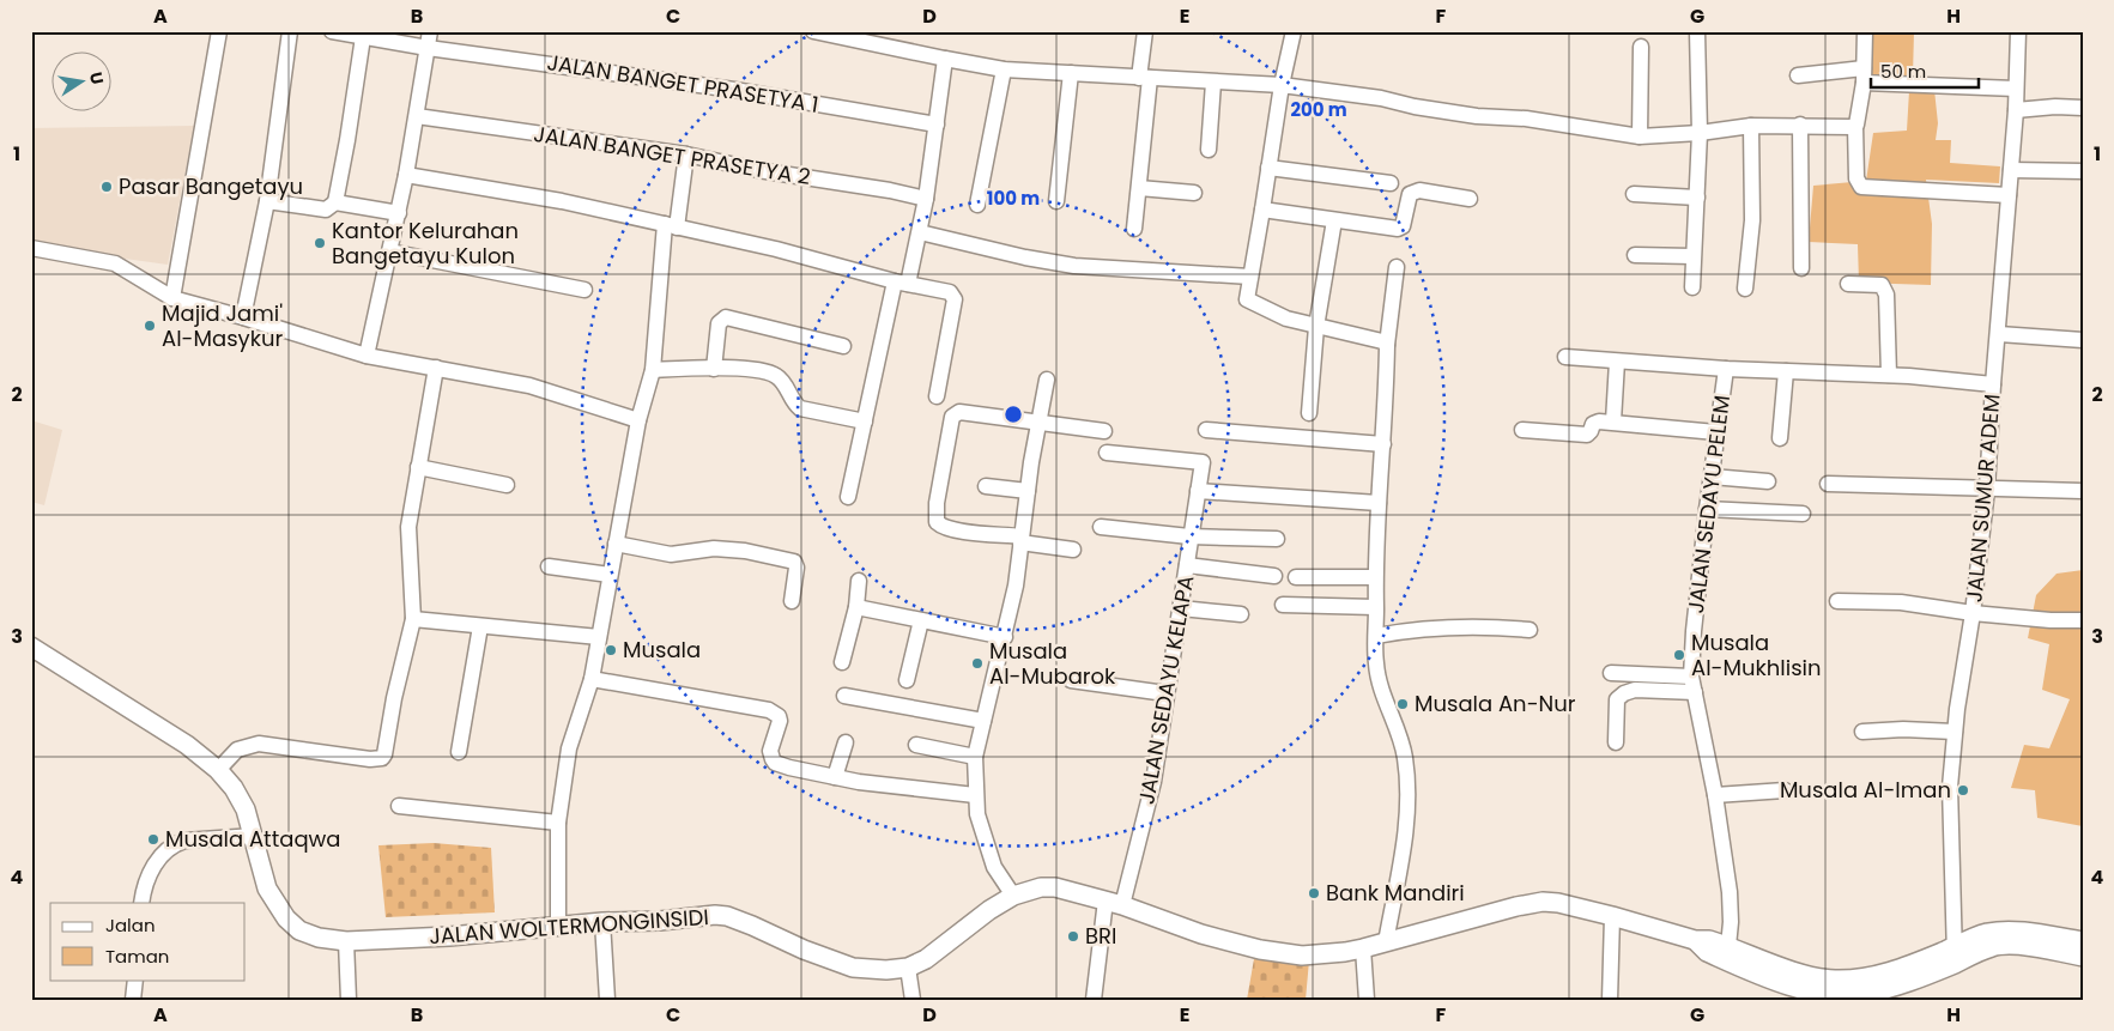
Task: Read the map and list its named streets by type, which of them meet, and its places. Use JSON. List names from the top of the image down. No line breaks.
{"streets":{"main road":["JALAN WOLTERMONGINSIDI"],"street":["JALAN BANGET PRASETYA 1","JALAN BANGET PRASETYA 2","JALAN SUMUR ADEM","JALAN SEDAYU PELEM","JALAN SEDAYU KELAPA"]},"crossings":[["JALAN SUMUR ADEM","JALAN WOLTERMONGINSIDI"],["JALAN SEDAYU PELEM","JALAN WOLTERMONGINSIDI"],["JALAN SEDAYU KELAPA","JALAN WOLTERMONGINSIDI"]],"places":["Pasar Bangetayu","Kantor Kelurahan Bangetayu Kulon","Majid Jami' Al-Masykur","Musala","Musala Al-Mukhlisin","Musala Al-Mubarok","Musala An-Nur","Musala Al-Iman","Musala Attaqwa","Bank Mandiri","BRI"],"legend":["Jalan","Taman"],"scale_bar":"50 m","north":"right","grid":{"columns":["A","B","C","D","E","F","G","H"],"rows":["1","2","3","4"]},"rings":["200 m","100 m"]}
